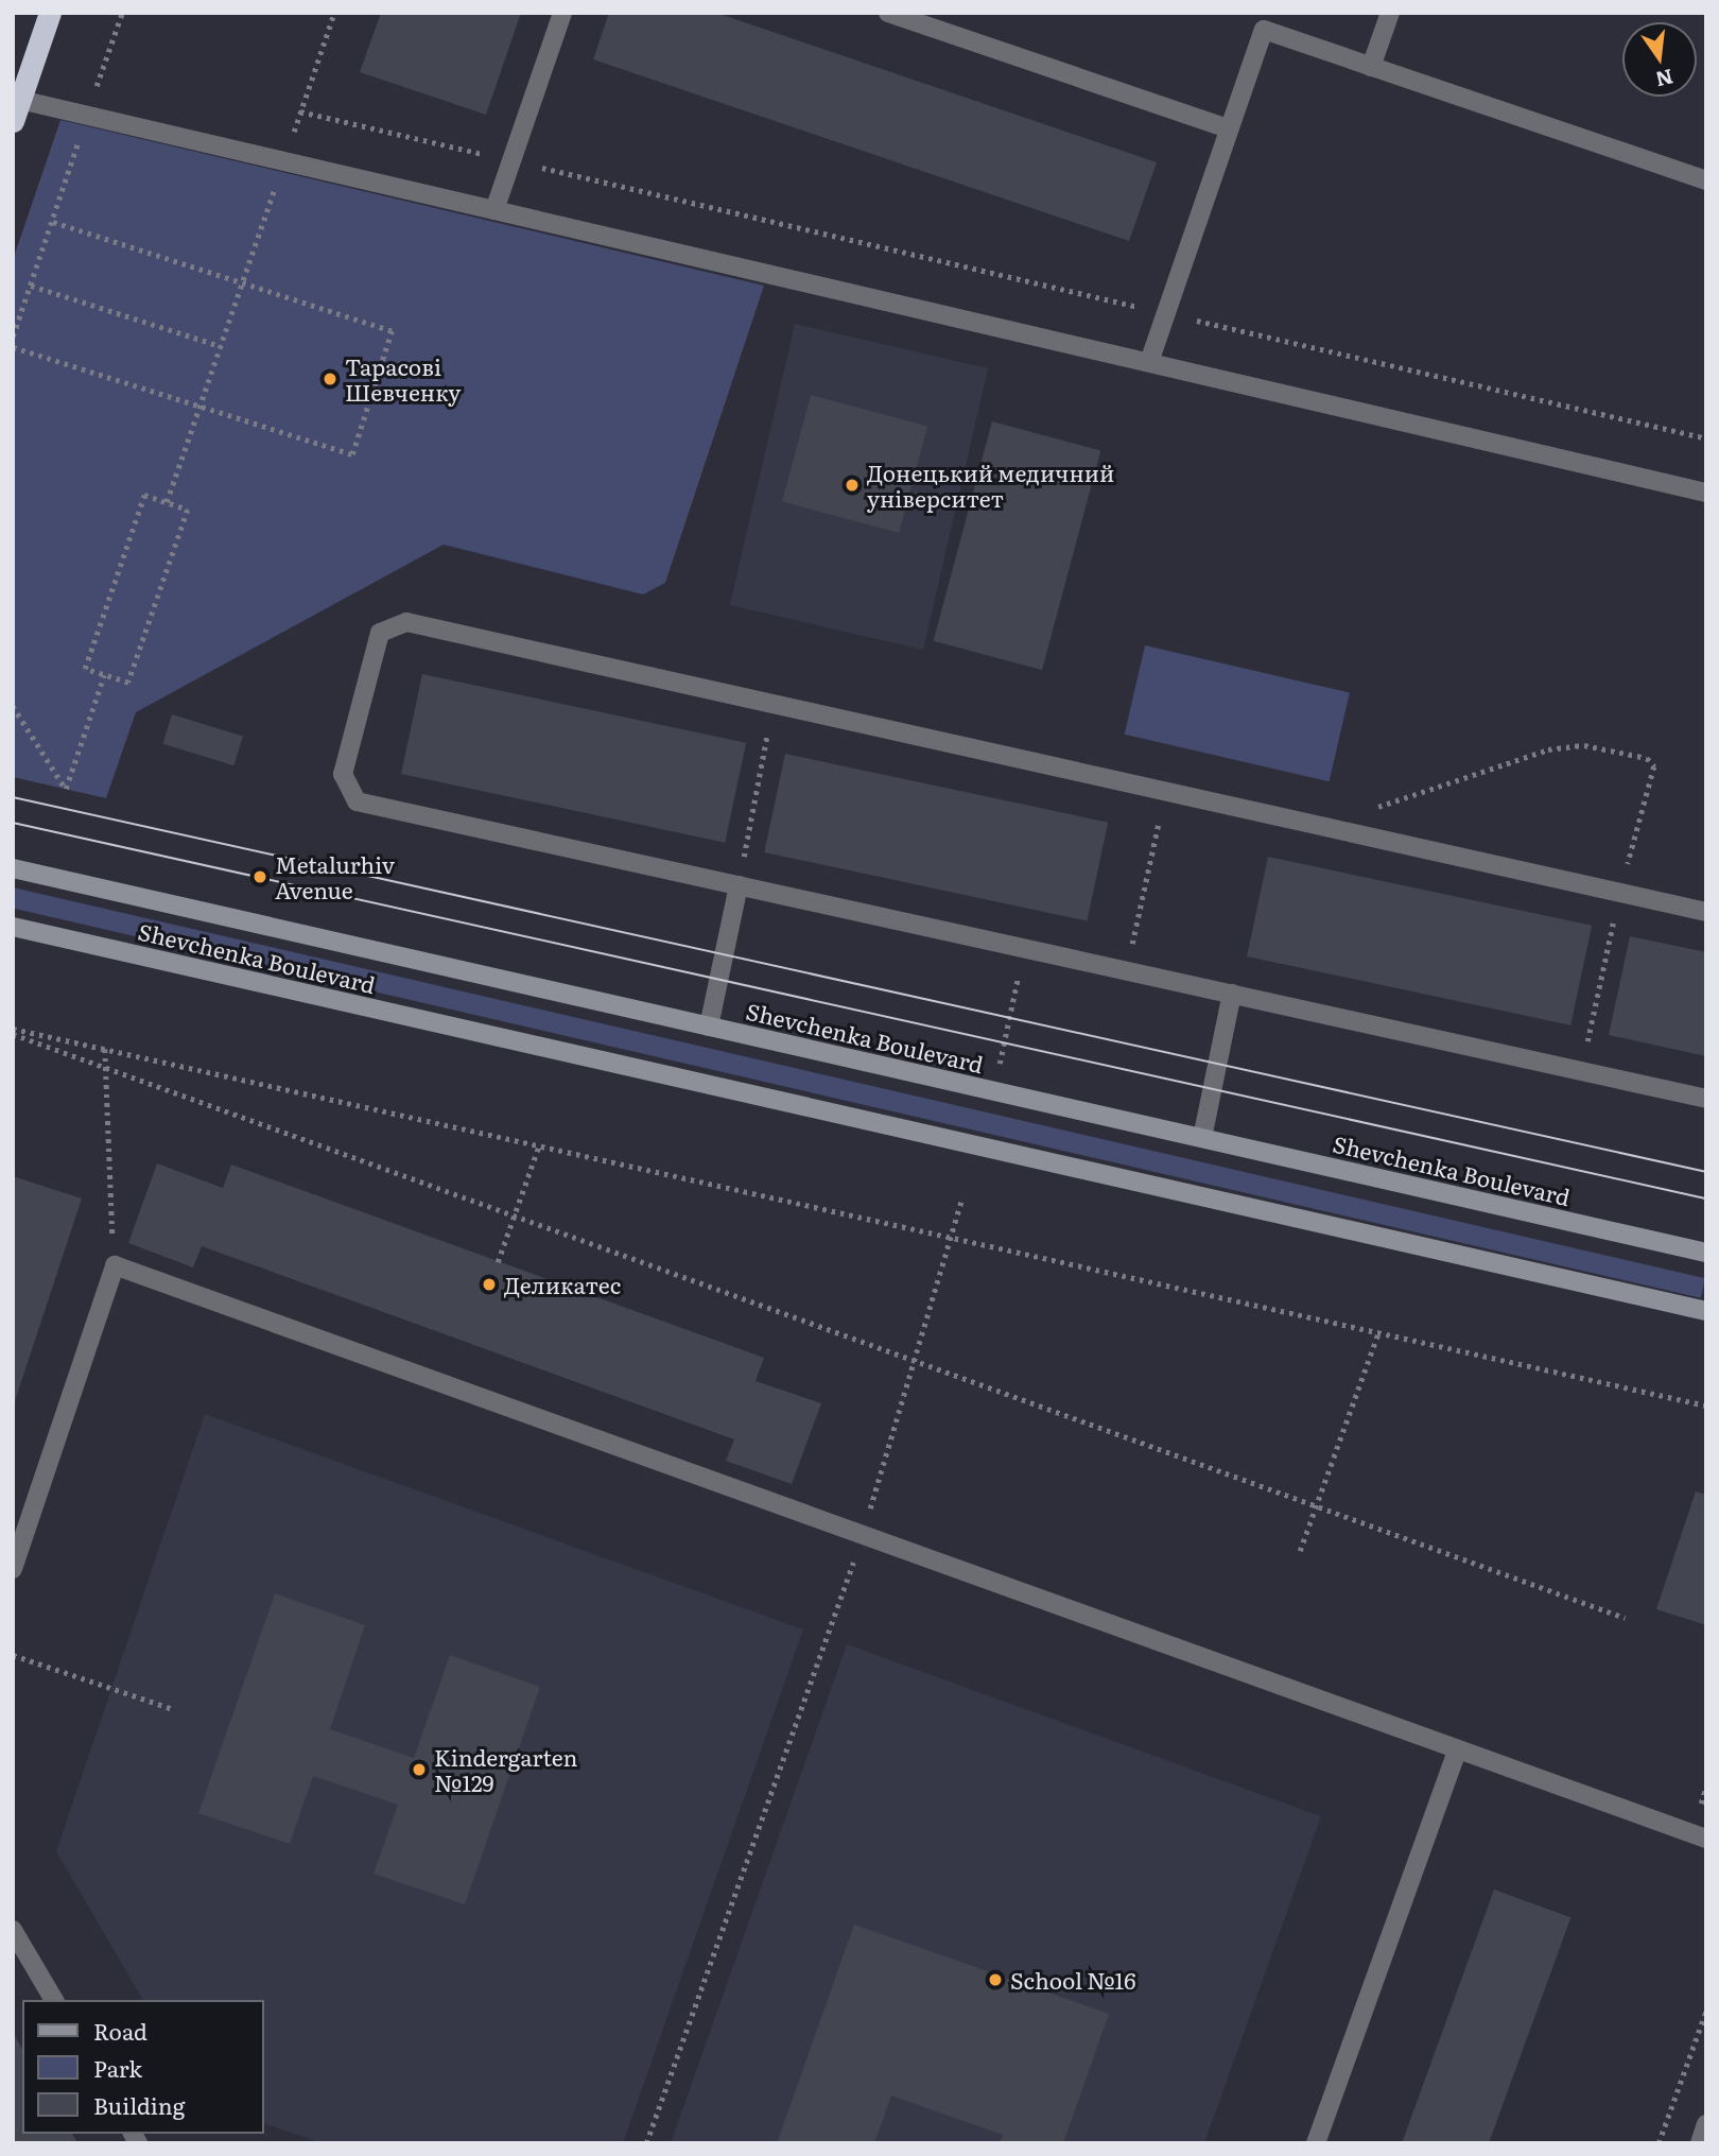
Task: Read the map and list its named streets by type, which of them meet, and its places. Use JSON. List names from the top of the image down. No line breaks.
{"streets":{"street":["Shevchenka Boulevard"]},"places":["Тарасові Шевченку","Донецький медичний університет","Metalurhiv Avenue","Деликатес","Kindergarten №129","School №16"],"legend":["Road","Park","Building"],"north":"bottom"}
